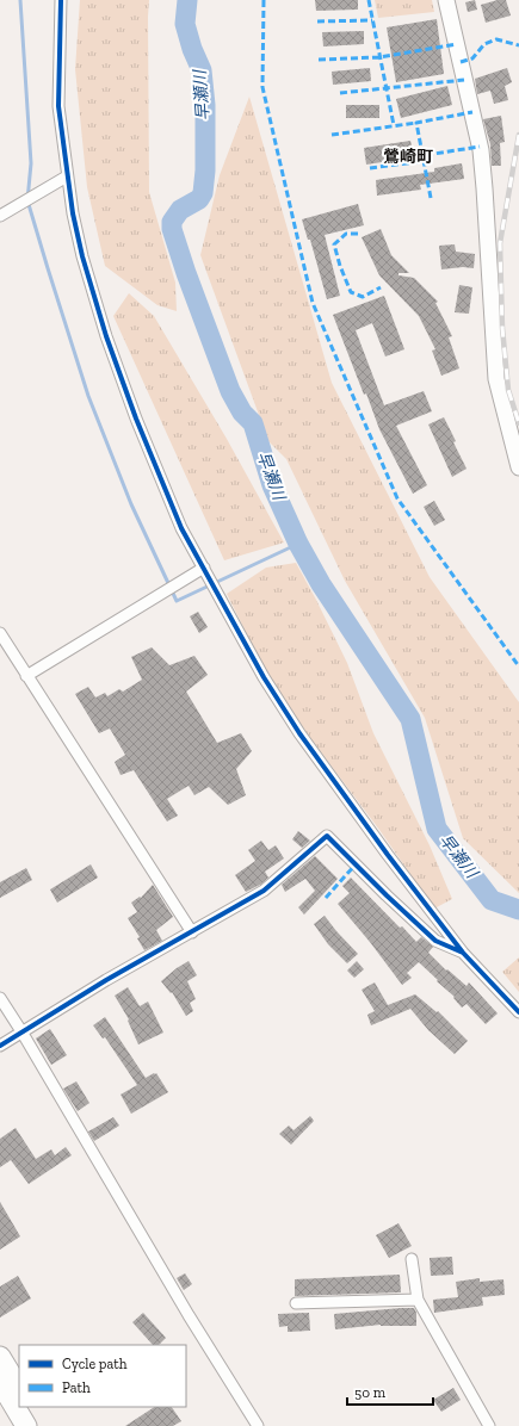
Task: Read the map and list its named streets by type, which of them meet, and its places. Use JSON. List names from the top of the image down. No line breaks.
{"districts":["鶯崎町"],"water":["早瀬川"],"legend":["Cycle path","Path"],"scale_bar":"50 m"}
